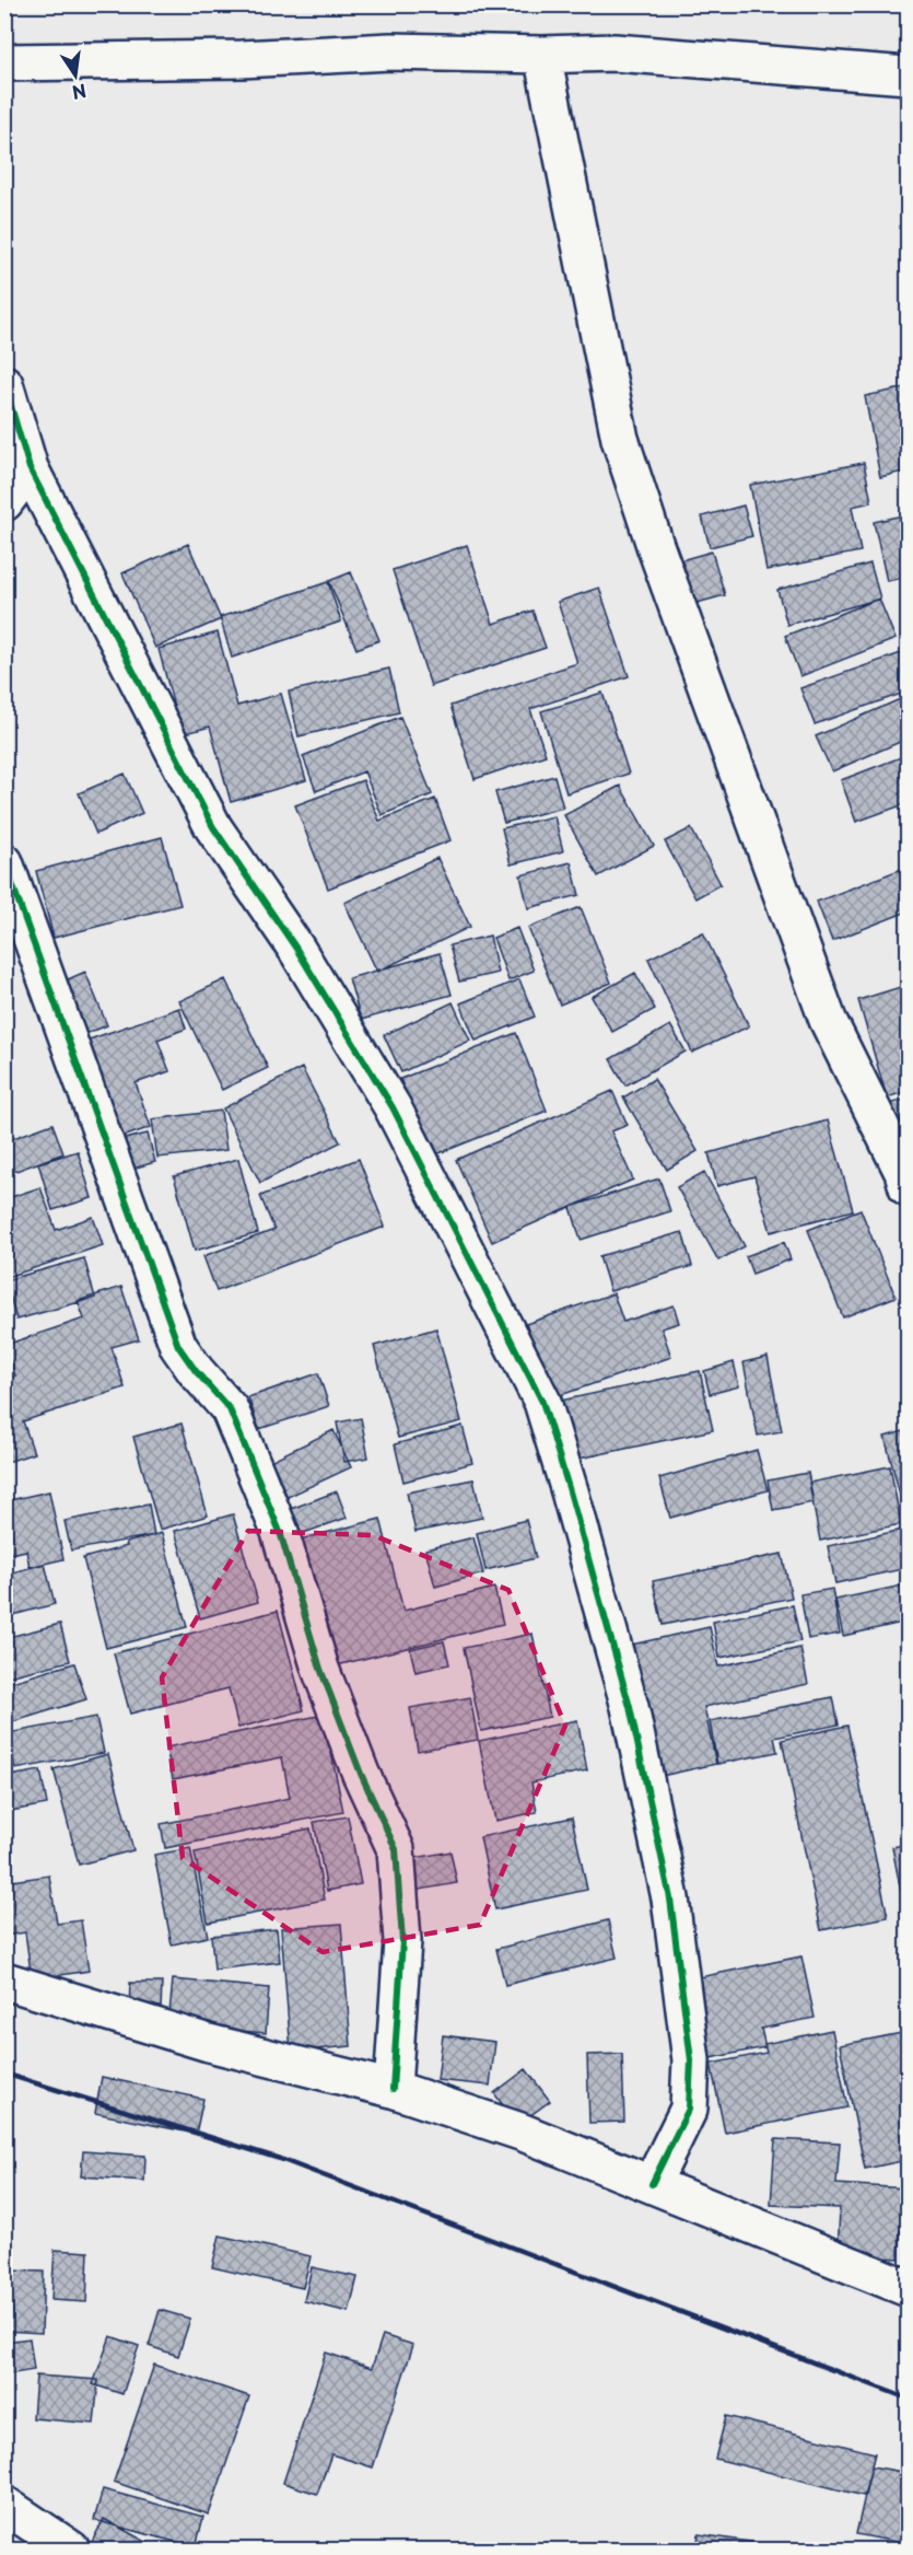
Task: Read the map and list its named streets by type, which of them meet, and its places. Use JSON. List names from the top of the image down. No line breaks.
{"north":"bottom"}
